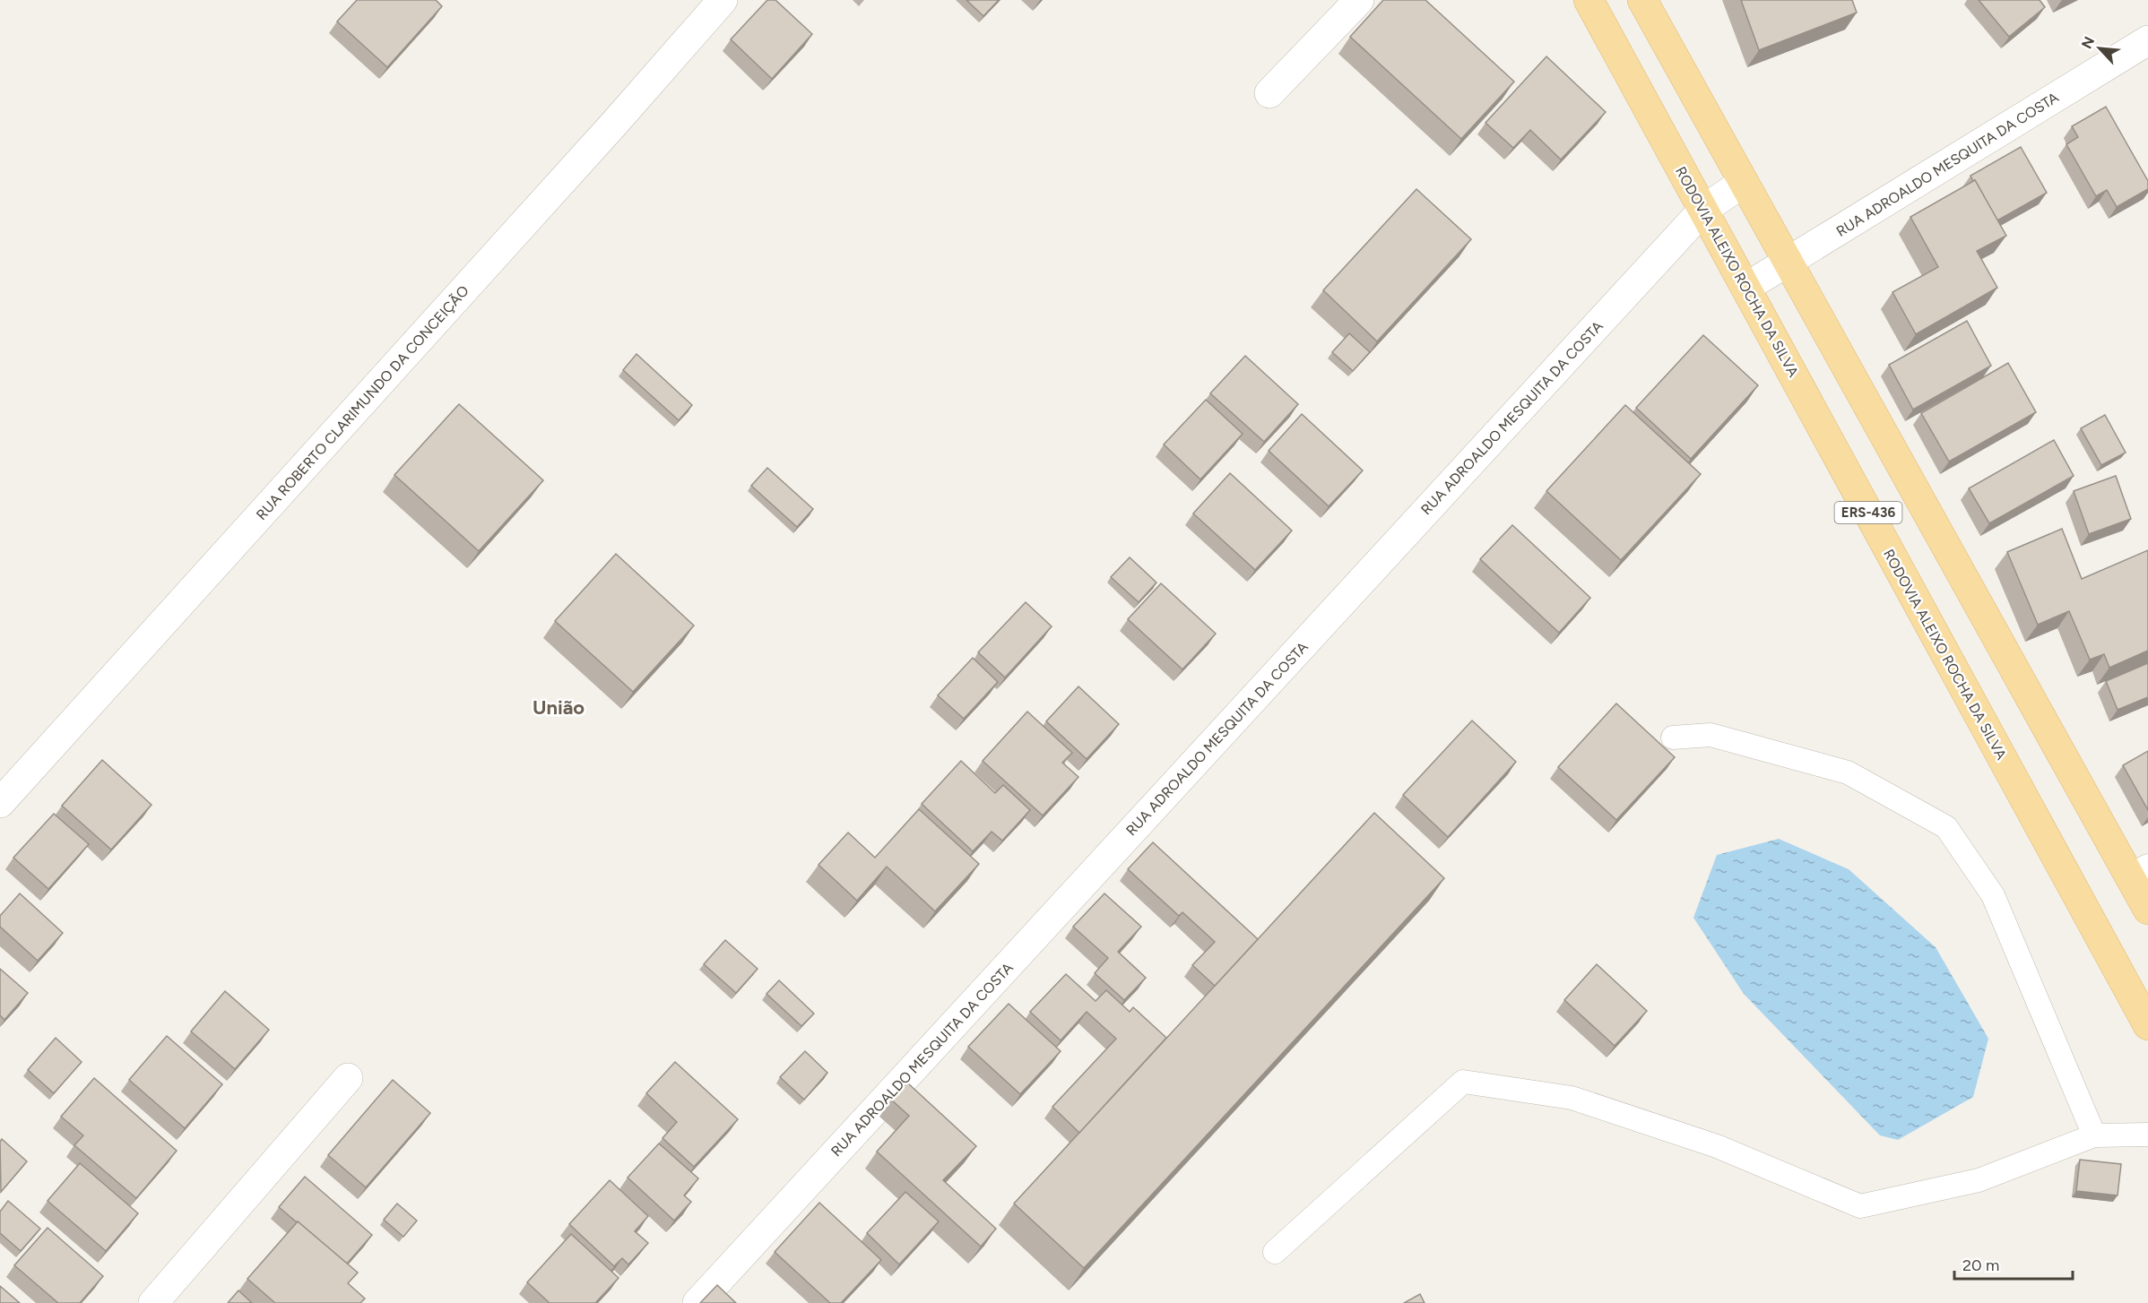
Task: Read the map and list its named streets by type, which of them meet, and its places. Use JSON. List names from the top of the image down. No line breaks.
{"streets":{"main road":["RODOVIA ALEIXO ROCHA DA SILVA","ERS-436"],"street":["RUA ADROALDO MESQUITA DA COSTA","RUA ROBERTO CLARIMUNDO DA CONCEIÇÃO"]},"crossings":[["RUA ADROALDO MESQUITA DA COSTA","RODOVIA ALEIXO ROCHA DA SILVA"],["RUA ADROALDO MESQUITA DA COSTA","ERS-436"]],"districts":["União"],"scale_bar":"20 m","north":"top left"}
